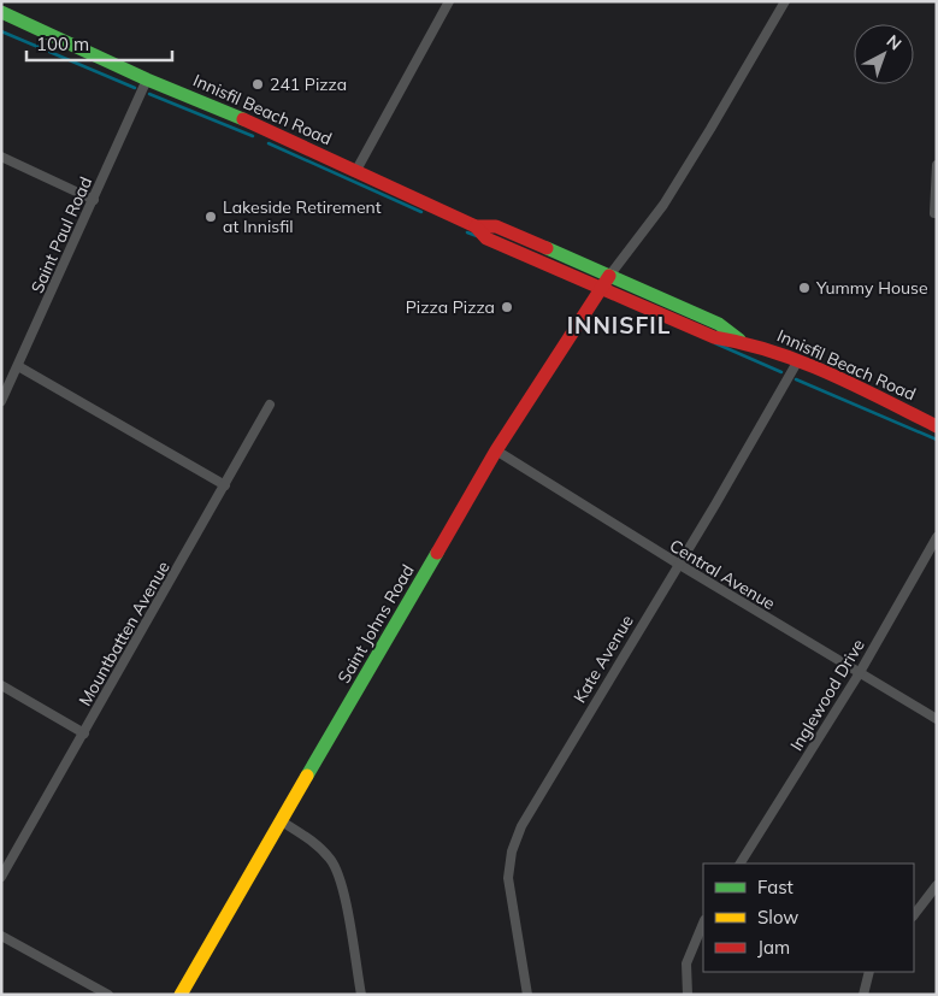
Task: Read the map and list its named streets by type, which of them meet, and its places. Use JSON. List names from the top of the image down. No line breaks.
{"streets":{"main road":["Innisfil Beach Road","Saint Johns Road"],"street":["Saint Paul Road","Central Avenue","Mountbatten Avenue","Kate Avenue","Inglewood Drive"]},"crossings":[["Innisfil Beach Road","Saint Paul Road"],["Innisfil Beach Road","Saint Johns Road"],["Innisfil Beach Road","Kate Avenue"],["Central Avenue","Saint Johns Road"],["Central Avenue","Kate Avenue"],["Central Avenue","Inglewood Drive"]],"districts":["INNISFIL"],"places":["241 Pizza","Lakeside Retirement at Innisfil","Yummy House","Pizza Pizza"],"legend":["Fast","Slow","Jam"],"scale_bar":"100 m","north":"top right"}
